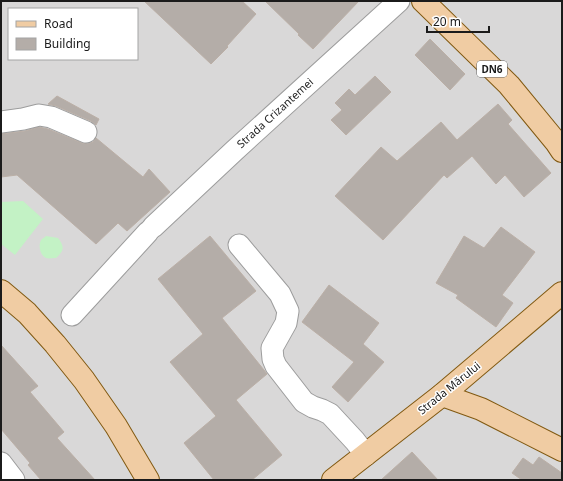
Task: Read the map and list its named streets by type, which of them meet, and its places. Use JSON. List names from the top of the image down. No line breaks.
{"streets":{"main road":["DN6","Strada Mărului"],"street":["Strada Crizantemei"]},"legend":["Road","Building"],"scale_bar":"20 m"}
